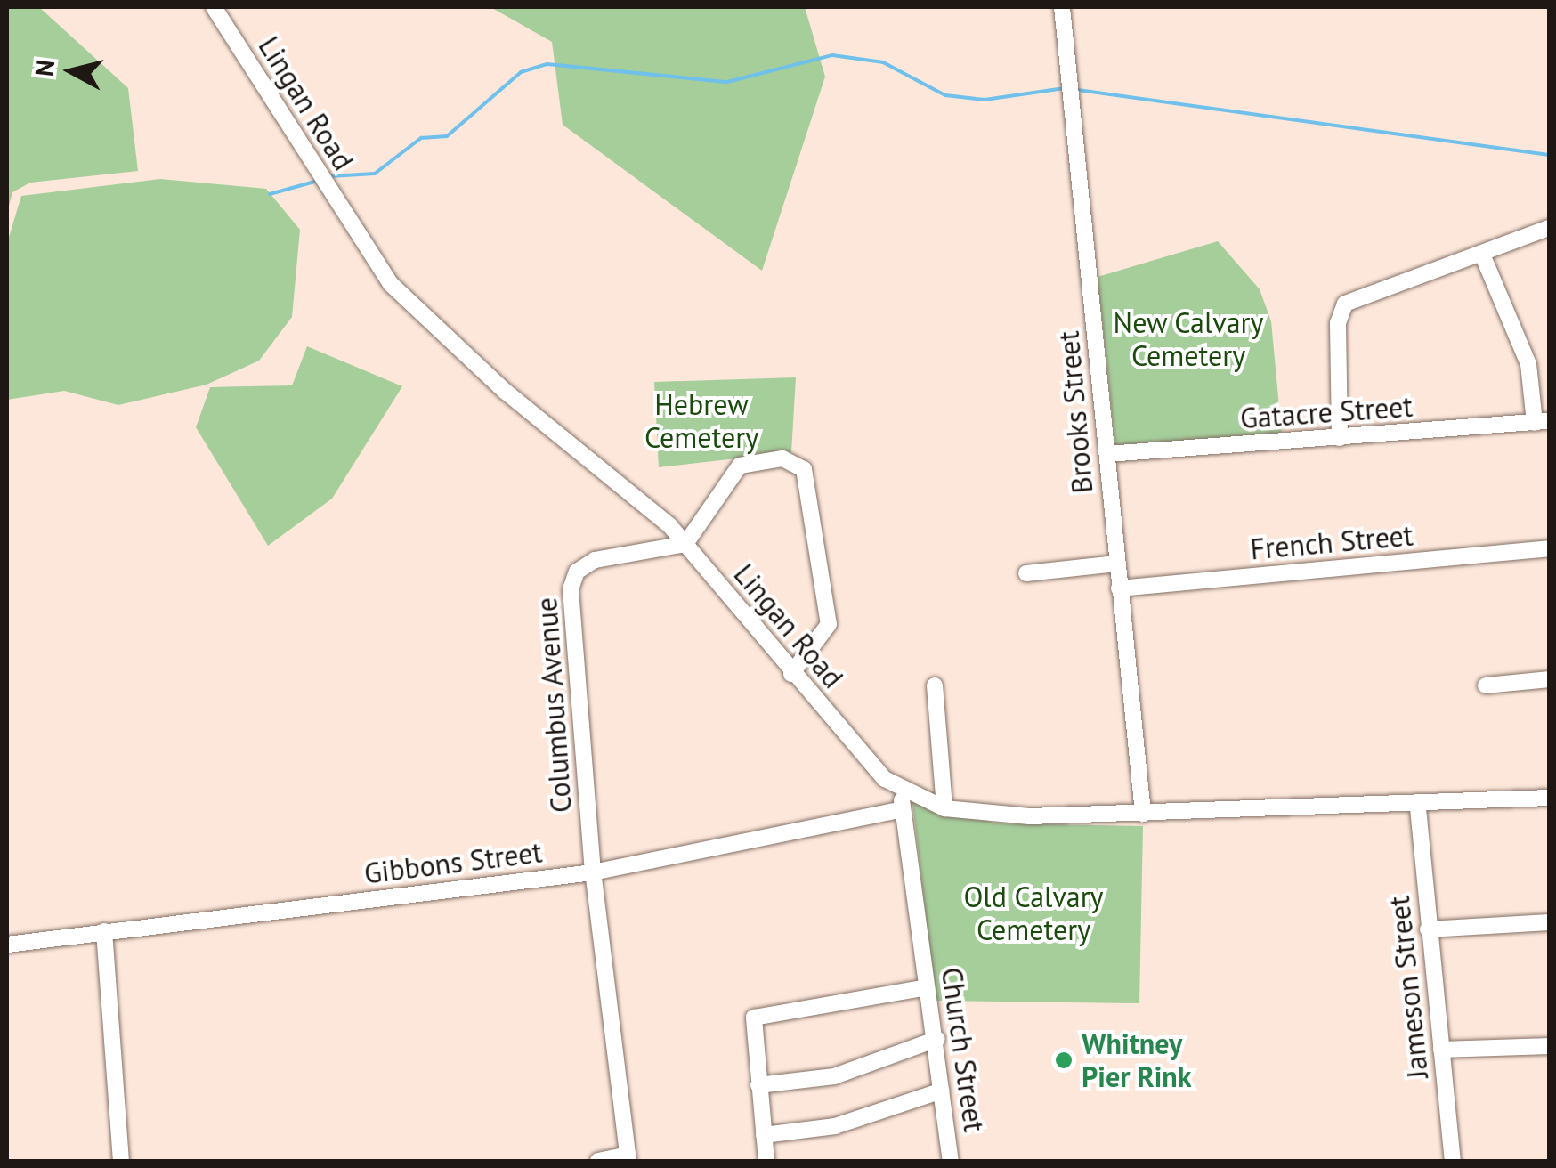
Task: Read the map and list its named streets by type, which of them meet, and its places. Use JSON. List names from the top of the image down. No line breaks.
{"streets":{"street":["Lingan Road","Brooks Street","Gatacre Street","French Street","Columbus Avenue","Gibbons Street","Jameson Street","Church Street"]},"crossings":[["Lingan Road","Brooks Street"],["Lingan Road","Columbus Avenue"],["Lingan Road","Jameson Street"],["Lingan Road","Church Street"],["Brooks Street","Gatacre Street"],["Brooks Street","French Street"],["Columbus Avenue","Gibbons Street"],["Gibbons Street","Church Street"]],"parks":["New Calvary Cemetery","Hebrew Cemetery","Old Calvary Cemetery"],"places":["Whitney Pier Rink"],"north":"left"}
